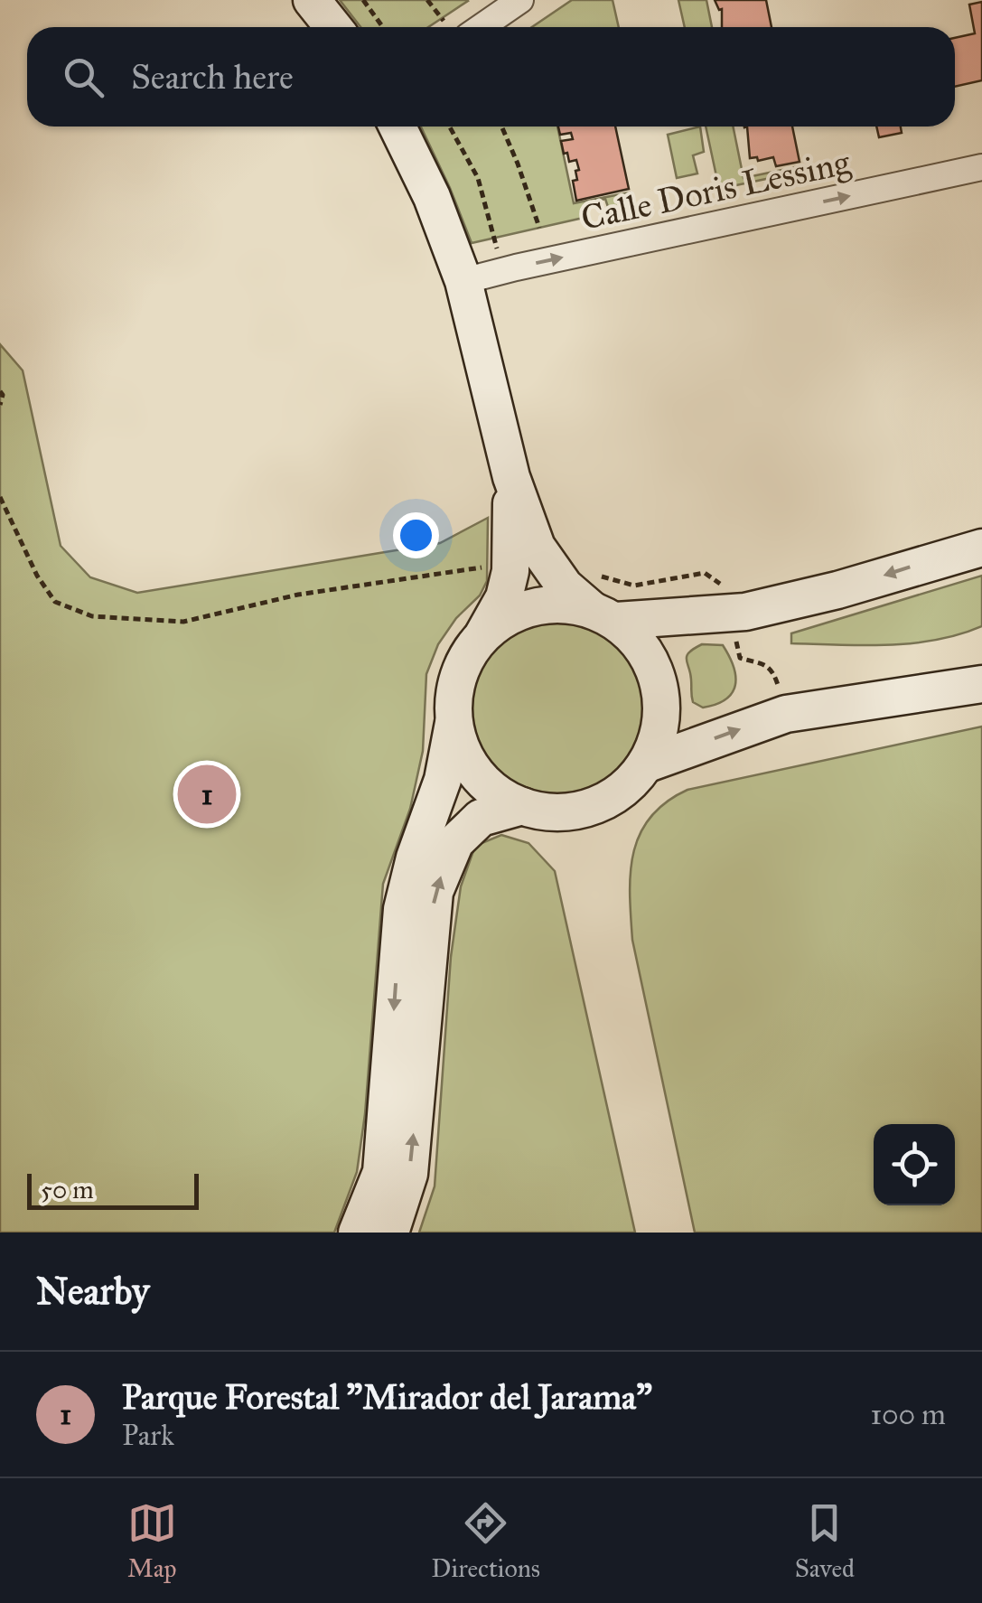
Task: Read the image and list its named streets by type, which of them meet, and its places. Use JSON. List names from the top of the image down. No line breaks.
{"streets":{"street":["Calle Doris Lessing"]},"one_way":["Calle Doris Lessing"],"scale_bar":"50 m","page":{"search":"Search here","pins":"1","scale":"50 m","heading":"Nearby","list":[{"mark":"1","name":"Parque Forestal \"Mirador del Jarama\"","note":"Park","value":"100 m"}],"nav":["Map","Directions","Saved"]}}
